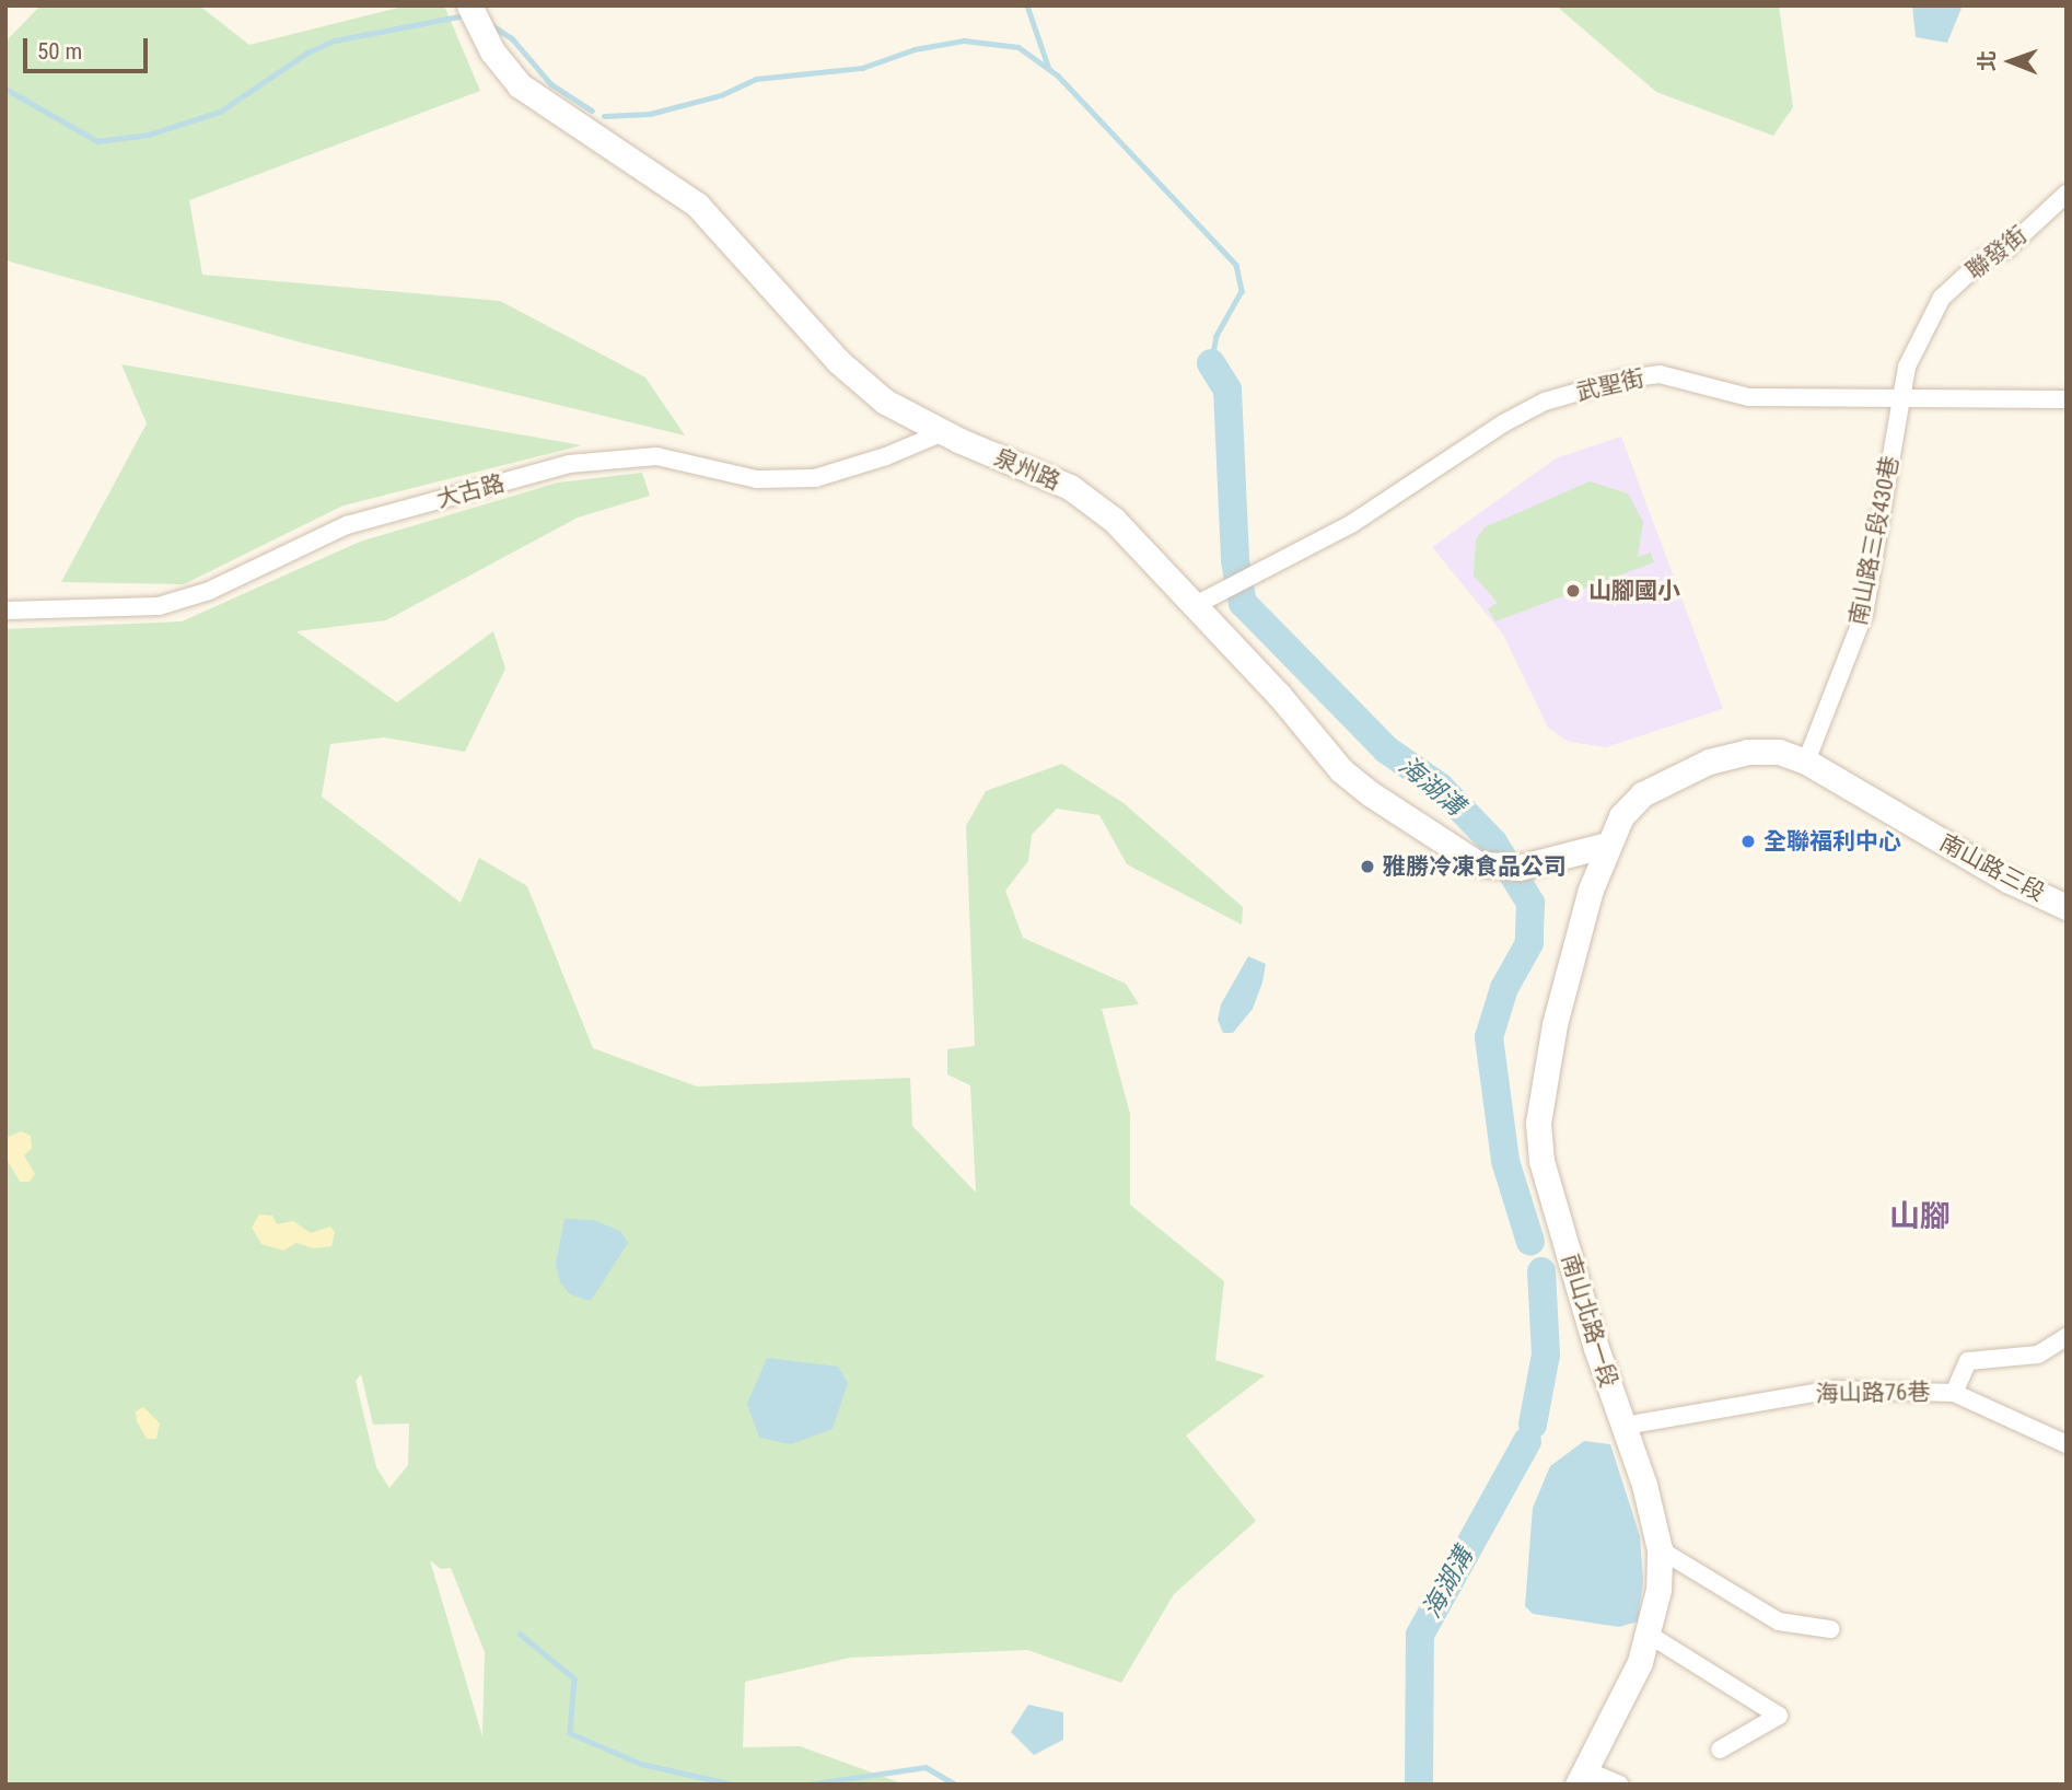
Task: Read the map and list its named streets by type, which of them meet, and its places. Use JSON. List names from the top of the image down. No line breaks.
{"streets":{"street":["聯發街","武聖街","泉州路","大古路","南山路三段430巷","南山路三段","南山北路一段","海山路76巷"]},"crossings":[["聯發街","武聖街"],["聯發街","南山路三段430巷"],["武聖街","泉州路"],["武聖街","南山路三段430巷"],["泉州路","大古路"],["泉州路","南山路三段"],["泉州路","南山北路一段"],["南山路三段430巷","南山路三段"],["南山路三段","南山北路一段"],["南山北路一段","海山路76巷"]],"districts":["山腳"],"water":["海湖溝"],"places":["山腳國小","全聯福利中心","雅勝冷凍食品公司"],"scale_bar":"50 m","north":"left"}
